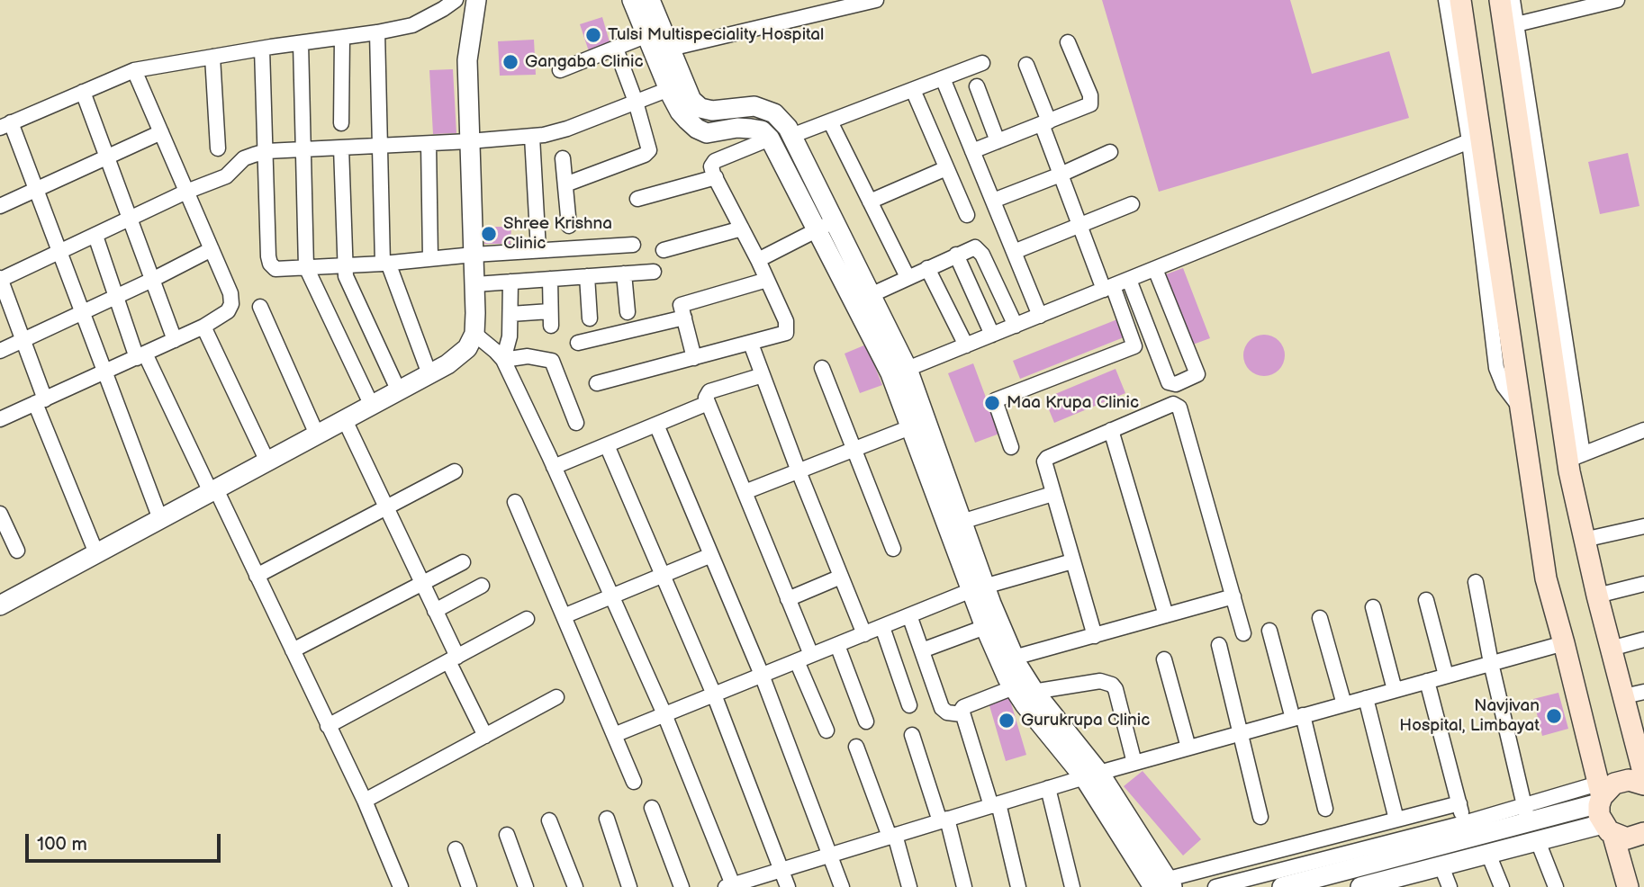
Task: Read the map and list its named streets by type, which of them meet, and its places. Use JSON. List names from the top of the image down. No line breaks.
{"places":["Tulsi Multispeciality Hospital","Gangaba Clinic","Shree Krishna Clinic","Maa Krupa Clinic","Navjivan Hospital, Limbayat","Gurukrupa Clinic"],"scale_bar":"100 m"}
